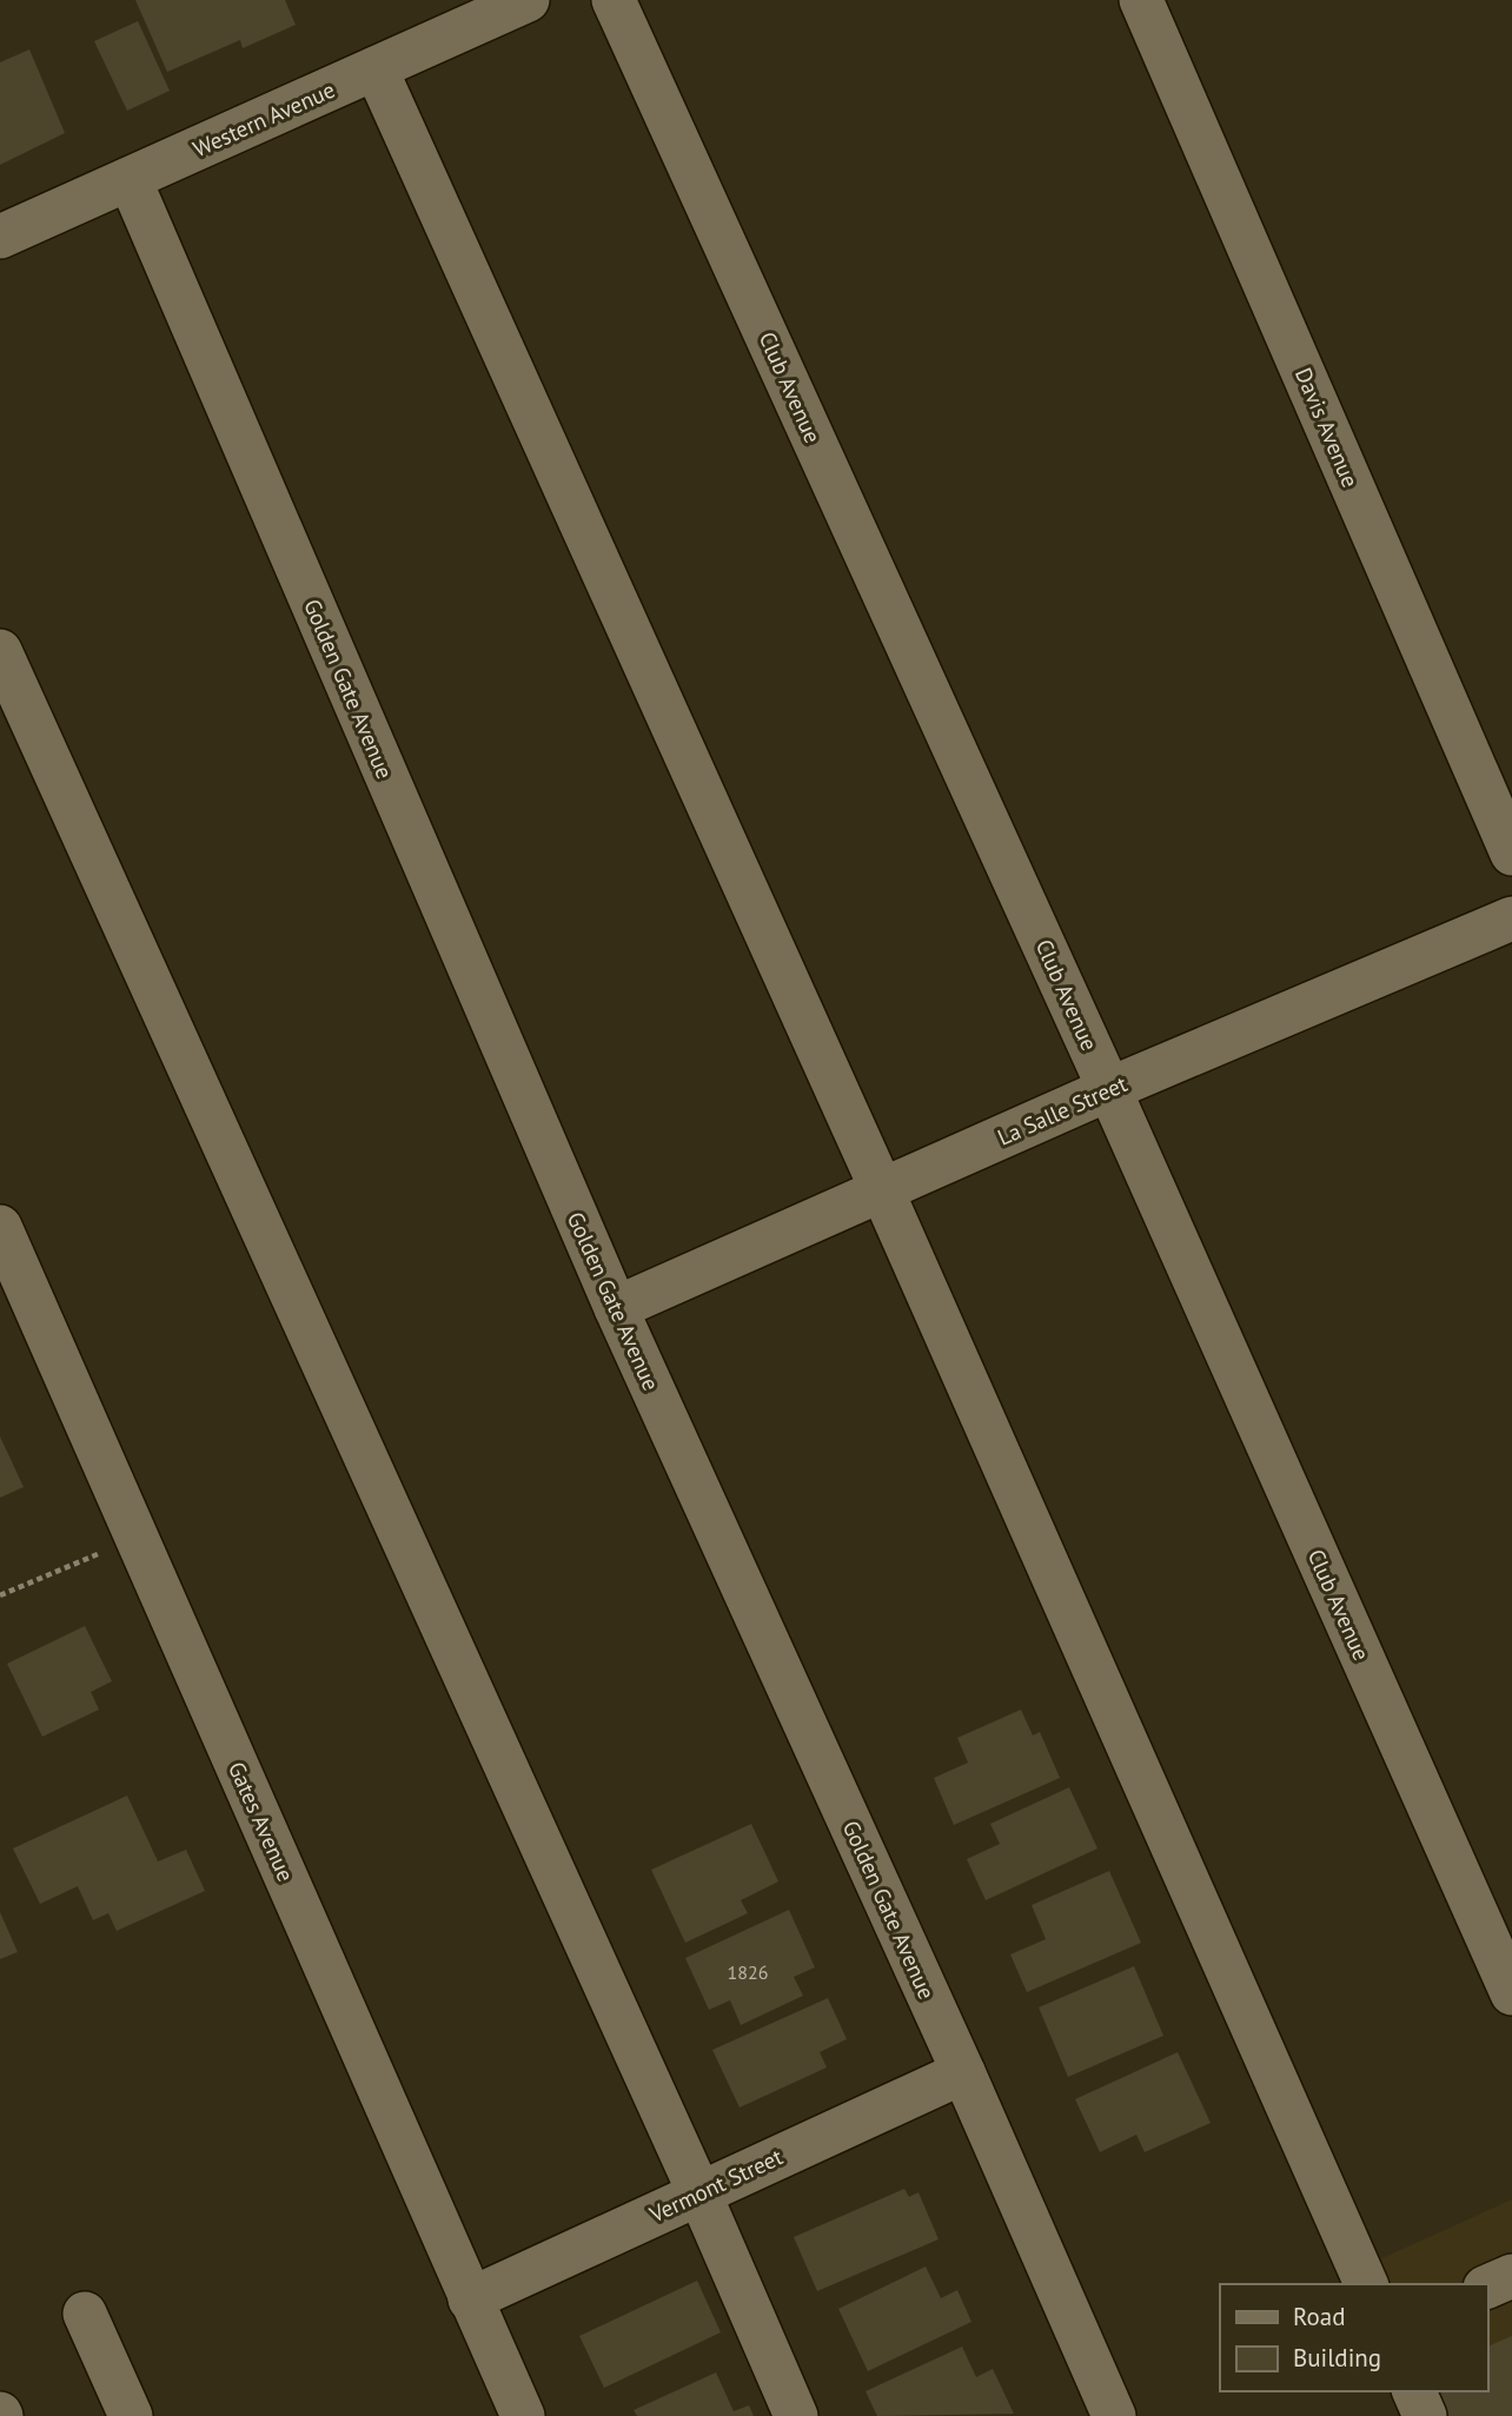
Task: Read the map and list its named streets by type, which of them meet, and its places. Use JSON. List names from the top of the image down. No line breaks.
{"streets":{"street":["Western Avenue","Club Avenue","Davis Avenue","Golden Gate Avenue","La Salle Street","Gates Avenue","Vermont Street"]},"crossings":[["Western Avenue","Golden Gate Avenue"],["Club Avenue","La Salle Street"],["Golden Gate Avenue","La Salle Street"],["Golden Gate Avenue","Vermont Street"],["Gates Avenue","Vermont Street"]],"house_numbers":["1826"],"legend":["Road","Building"]}
